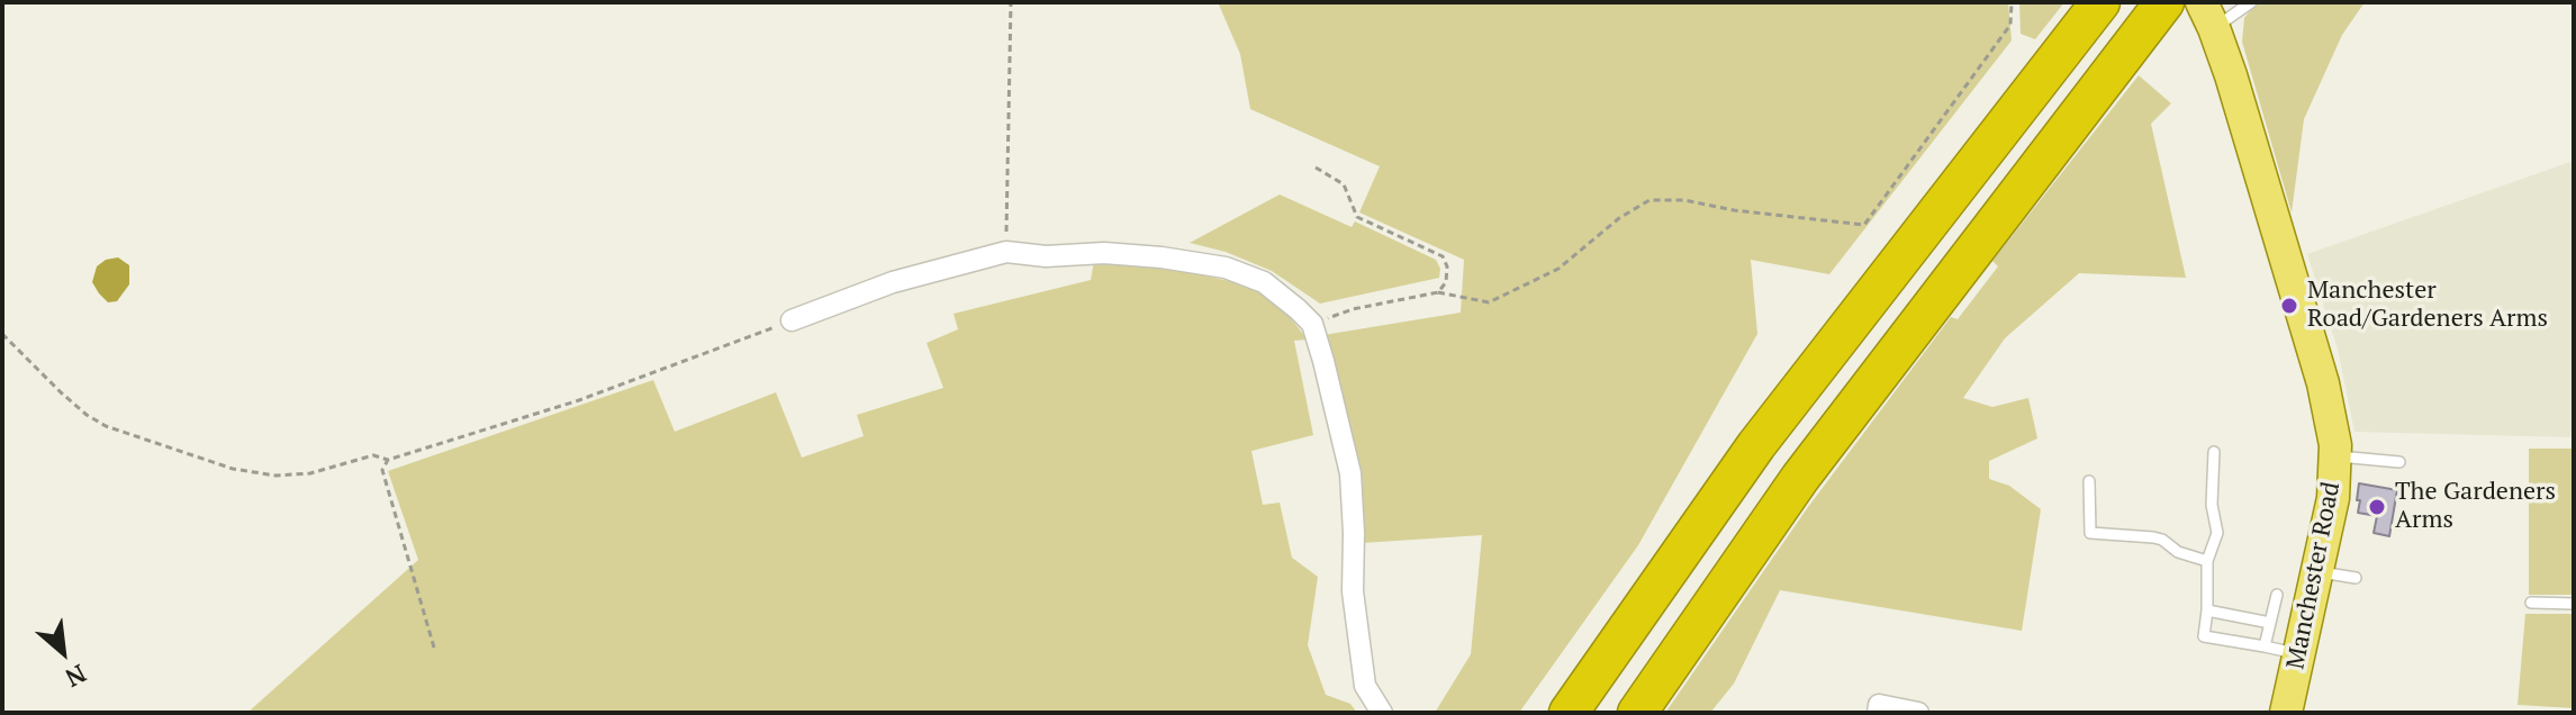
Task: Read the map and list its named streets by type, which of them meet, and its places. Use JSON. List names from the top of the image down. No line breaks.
{"streets":{"main road":["Manchester Road"]},"places":["Manchester Road/Gardeners Arms","The Gardeners Arms"],"north":"bottom right"}
